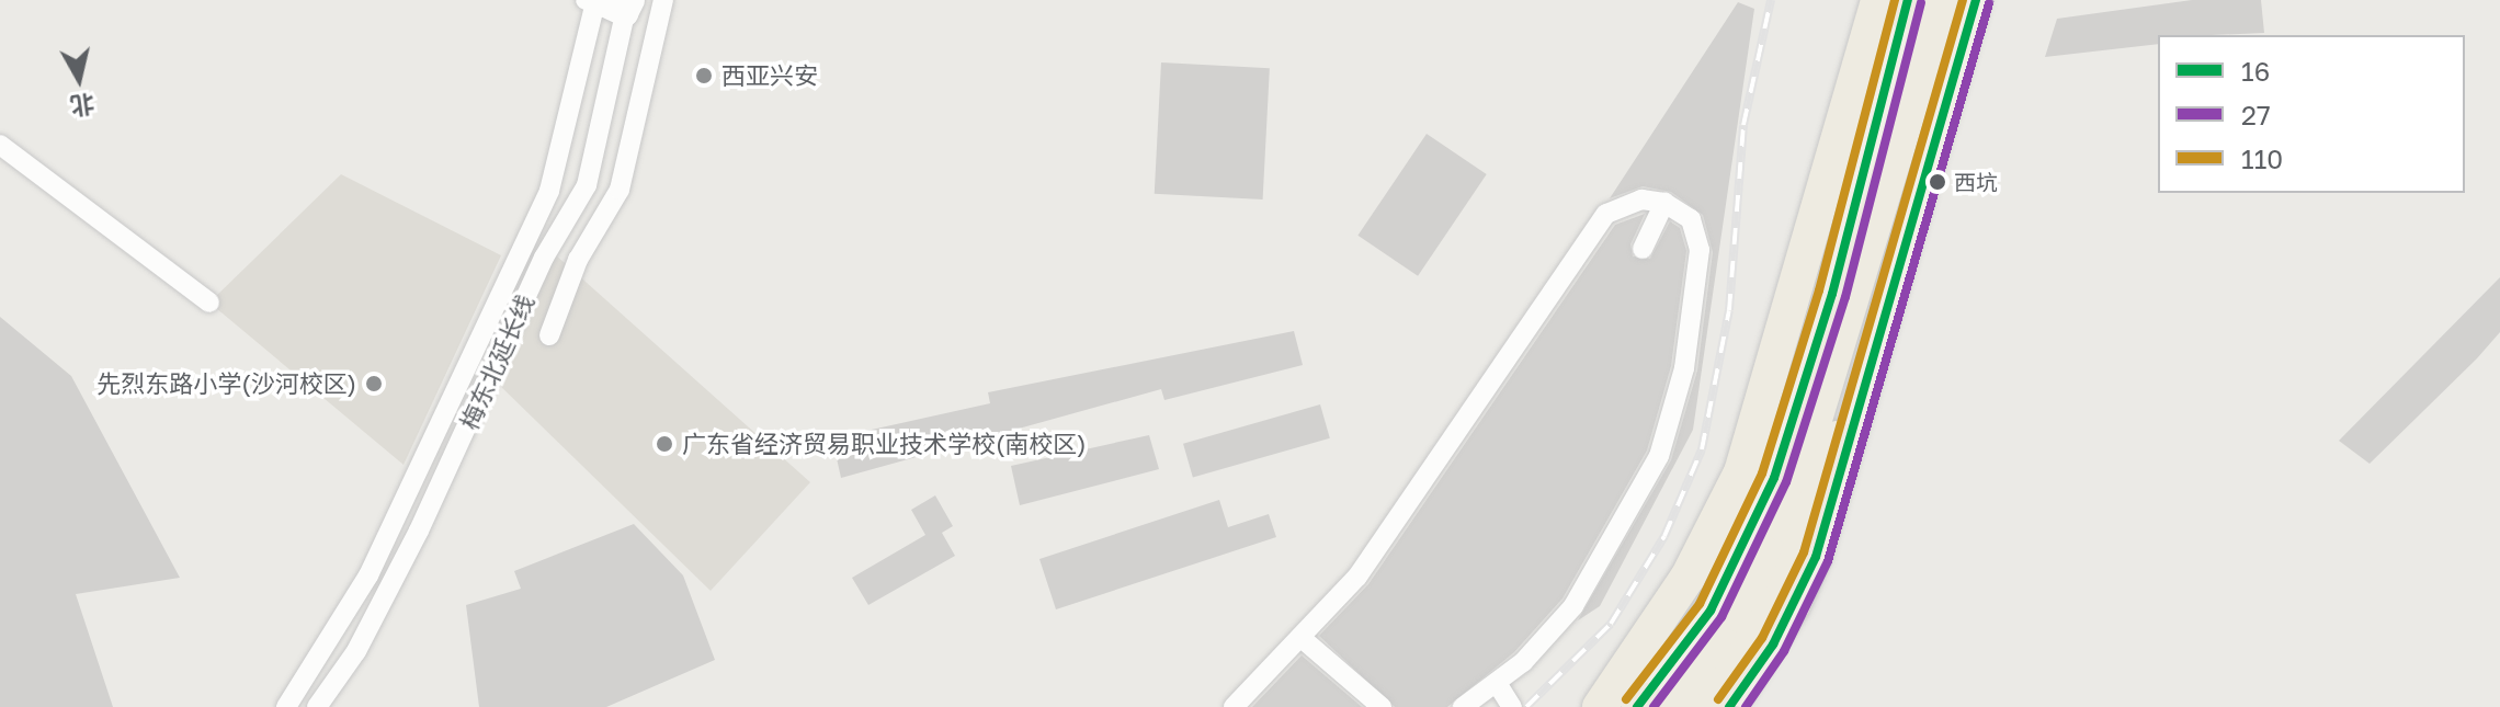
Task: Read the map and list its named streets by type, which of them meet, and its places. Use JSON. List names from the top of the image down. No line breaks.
{"streets":{"street":["梅东北延长线"]},"places":["西亚兴安","西坑","先烈东路小学(沙河校区)","广东省经济贸易职业技术学校(南校区)"],"lines":["transit line 16","transit line 110","transit line 27"],"legend":["16","27","110"],"north":"bottom"}
